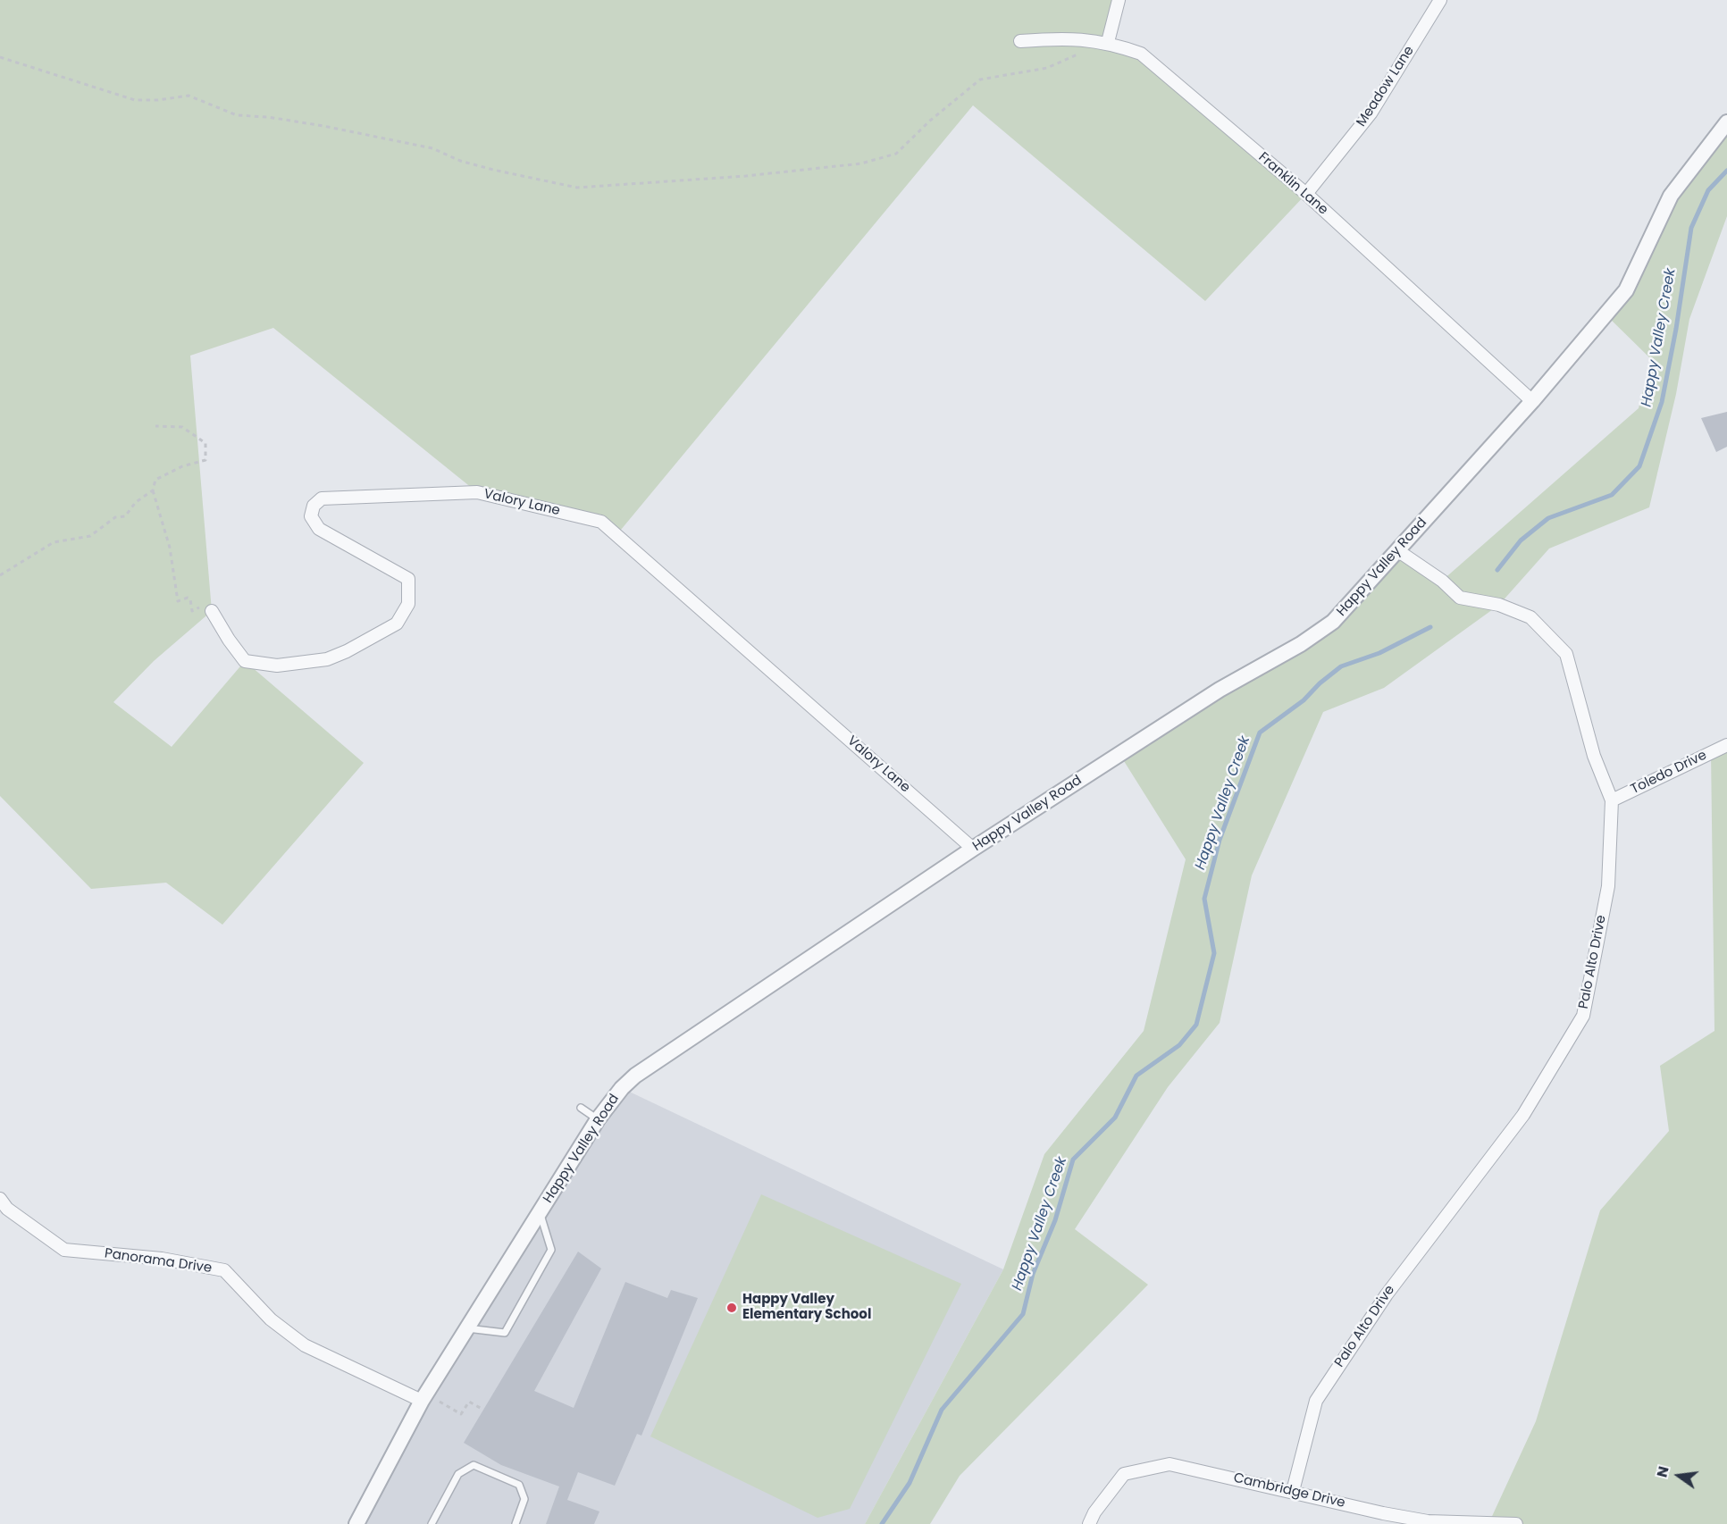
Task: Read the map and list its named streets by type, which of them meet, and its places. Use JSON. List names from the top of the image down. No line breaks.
{"streets":{"street":["Meadow Lane","Franklin Lane","Valory Lane","Happy Valley Road","Toledo Drive","Palo Alto Drive","Panorama Drive","Cambridge Drive"]},"crossings":[["Meadow Lane","Franklin Lane"],["Franklin Lane","Happy Valley Road"],["Valory Lane","Happy Valley Road"],["Happy Valley Road","Palo Alto Drive"],["Happy Valley Road","Panorama Drive"],["Toledo Drive","Palo Alto Drive"],["Palo Alto Drive","Cambridge Drive"]],"water":["Happy Valley Creek"],"places":["Happy Valley Elementary School"],"north":"left"}
